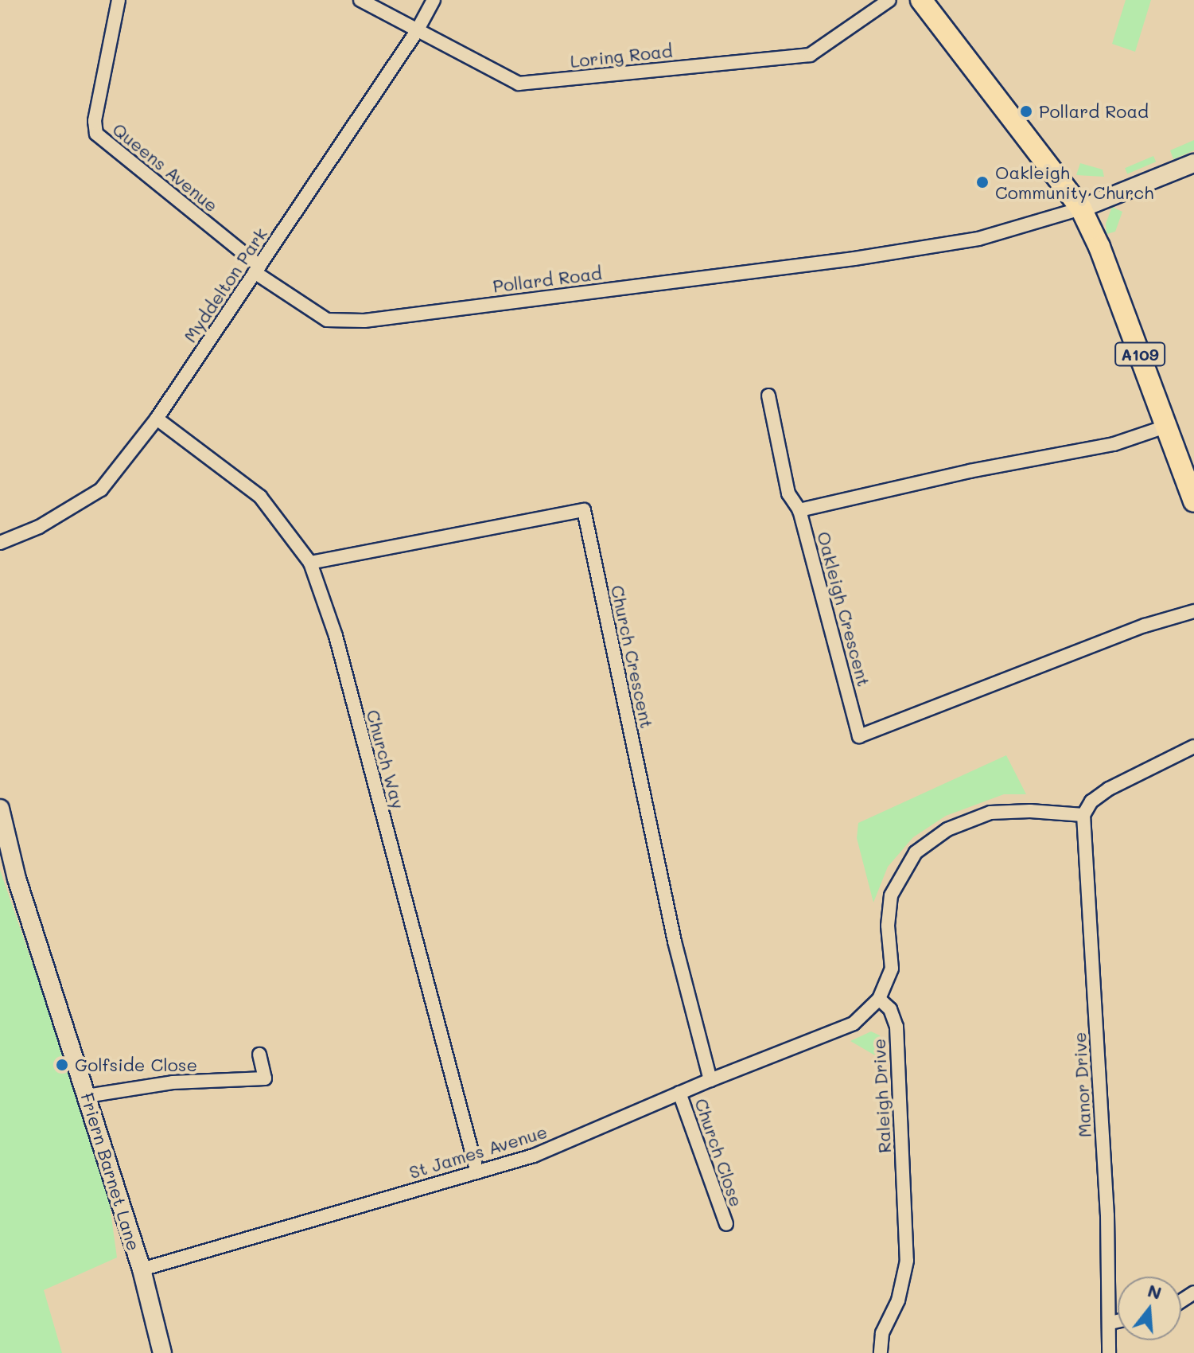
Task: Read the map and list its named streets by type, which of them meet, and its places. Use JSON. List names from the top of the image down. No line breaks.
{"streets":{"main road":["A109","Friern Barnet Lane"],"street":["Loring Road","Queens Avenue","Pollard Road","Myddelton Park","Oakleigh Crescent","Church Crescent","Church Way","Manor Drive","Raleigh Drive","St James Avenue","Church Close"]},"crossings":[["Loring Road","Myddelton Park"],["Queens Avenue","Pollard Road"],["Queens Avenue","Myddelton Park"],["Pollard Road","Myddelton Park"],["Pollard Road","A109"],["Myddelton Park","Church Way"],["A109","Oakleigh Crescent"],["Church Crescent","Church Way"],["Church Crescent","St James Avenue"],["Church Way","St James Avenue"],["Raleigh Drive","St James Avenue"],["St James Avenue","Church Close"],["St James Avenue","Friern Barnet Lane"]],"places":["Pollard Road","Oakleigh Community Church","Golfside Close"],"north":"top"}
